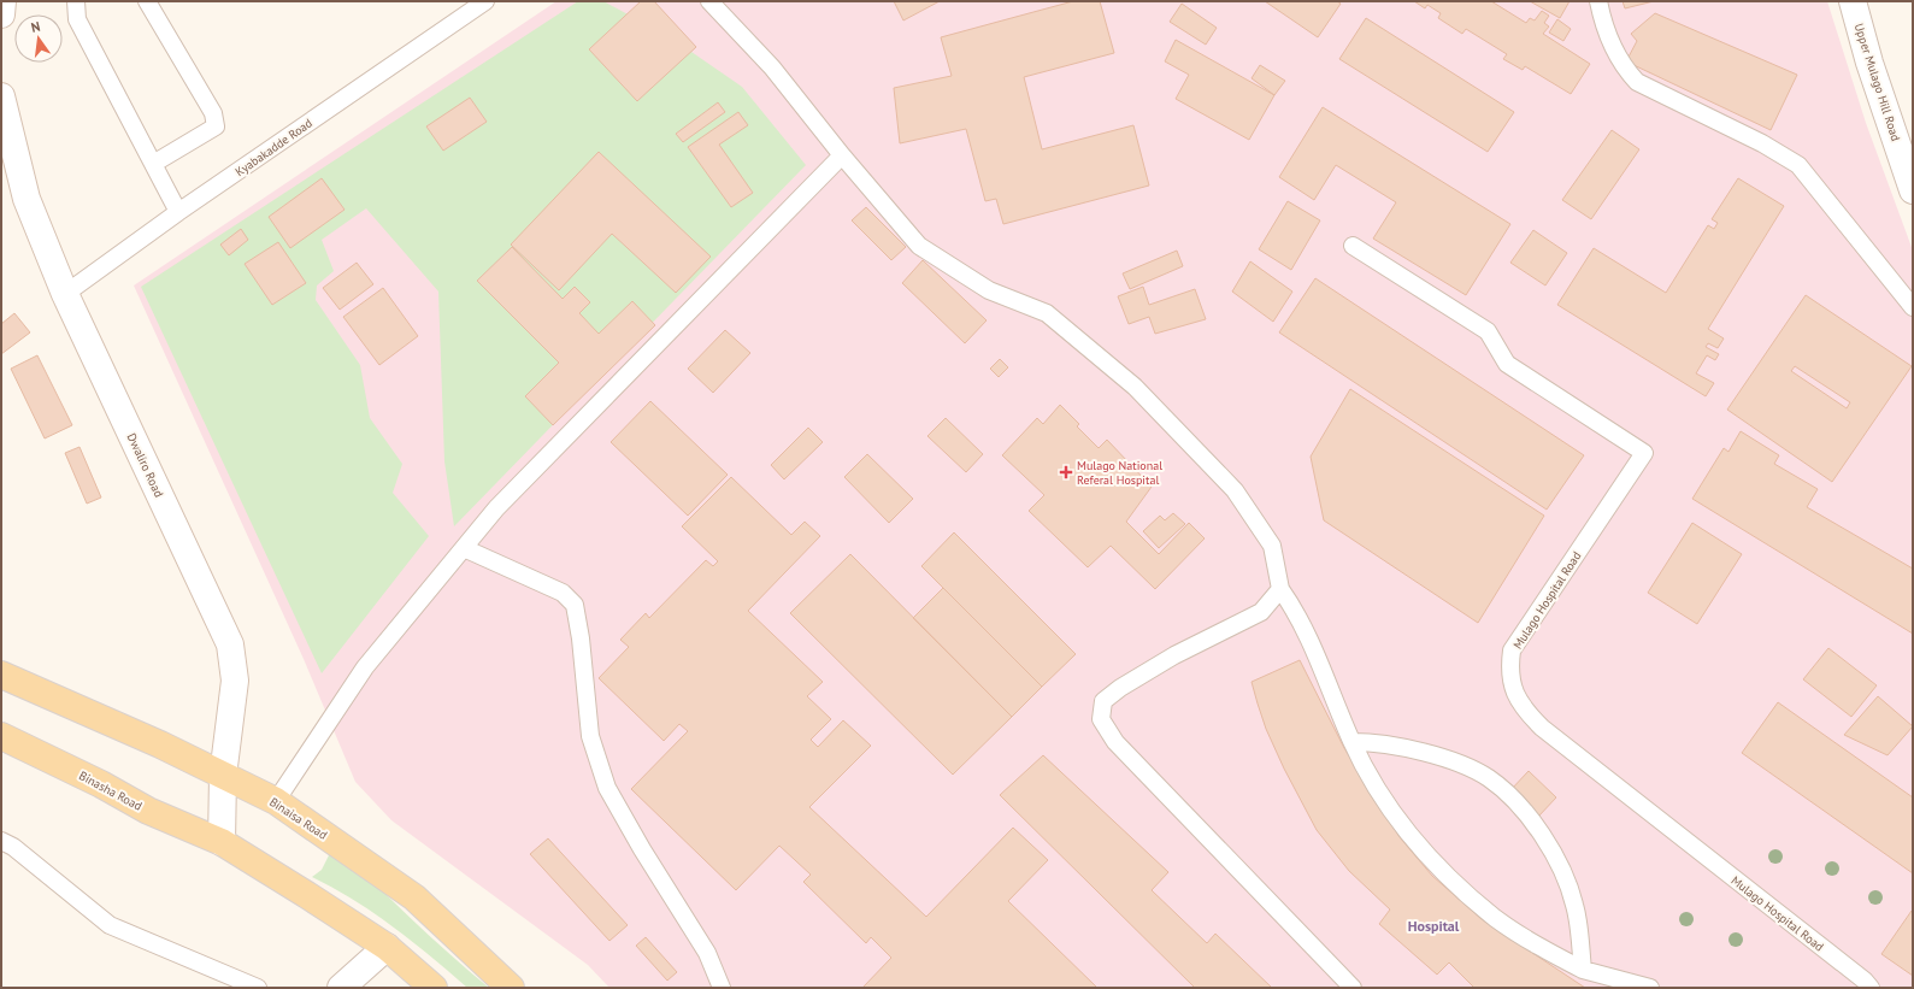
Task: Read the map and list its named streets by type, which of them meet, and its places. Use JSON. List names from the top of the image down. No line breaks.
{"streets":{"main road":["Binasha Road","Binaisa Road"],"street":["Upper Mulago Hill Road","Dwaliro Road"],"lane":["Kyabakadde Road","Mulago Hospital Road"]},"crossings":[["Kyabakadde Road","Dwaliro Road"],["Dwaliro Road","Binasha Road"],["Dwaliro Road","Binaisa Road"]],"districts":["Hospital"],"places":{"health":["Mulago National Referal Hospital"]},"north":"top"}
